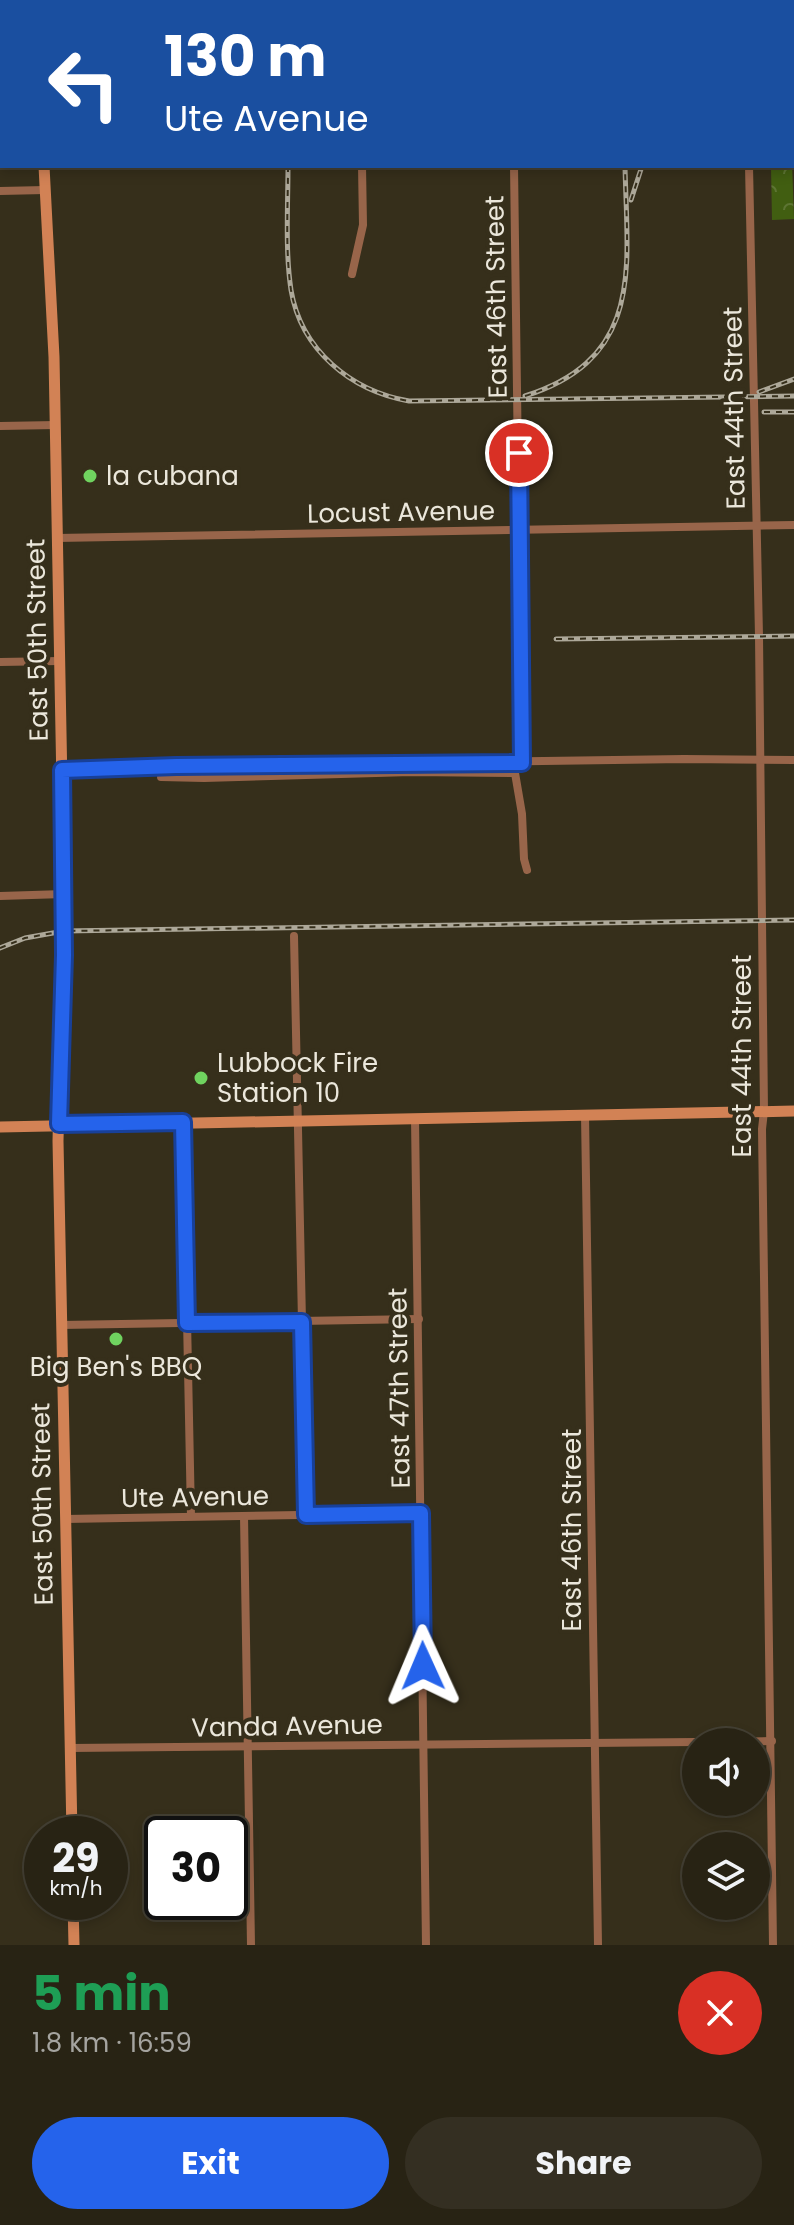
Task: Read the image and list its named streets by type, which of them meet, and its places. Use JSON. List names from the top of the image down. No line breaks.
{"streets":{"main road":["East 50th Street"],"street":["East 46th Street","East 44th Street","Locust Avenue","East 47th Street","Ute Avenue","Vanda Avenue"]},"crossings":[["East 46th Street","Locust Avenue"],["East 46th Street","Vanda Avenue"],["East 44th Street","Locust Avenue"],["Locust Avenue","East 50th Street"],["East 50th Street","Ute Avenue"],["East 50th Street","Vanda Avenue"],["East 47th Street","Ute Avenue"],["East 47th Street","Vanda Avenue"]],"places":["la cubana","Lubbock Fire Station 10","Big Ben's BBQ"],"page":{"turn":["130 m","Ute Avenue"],"speed":"29 km/h","limit":"30","heading":["5 min","1.8 km · 16:59"],"buttons":["Exit","Share"]}}
